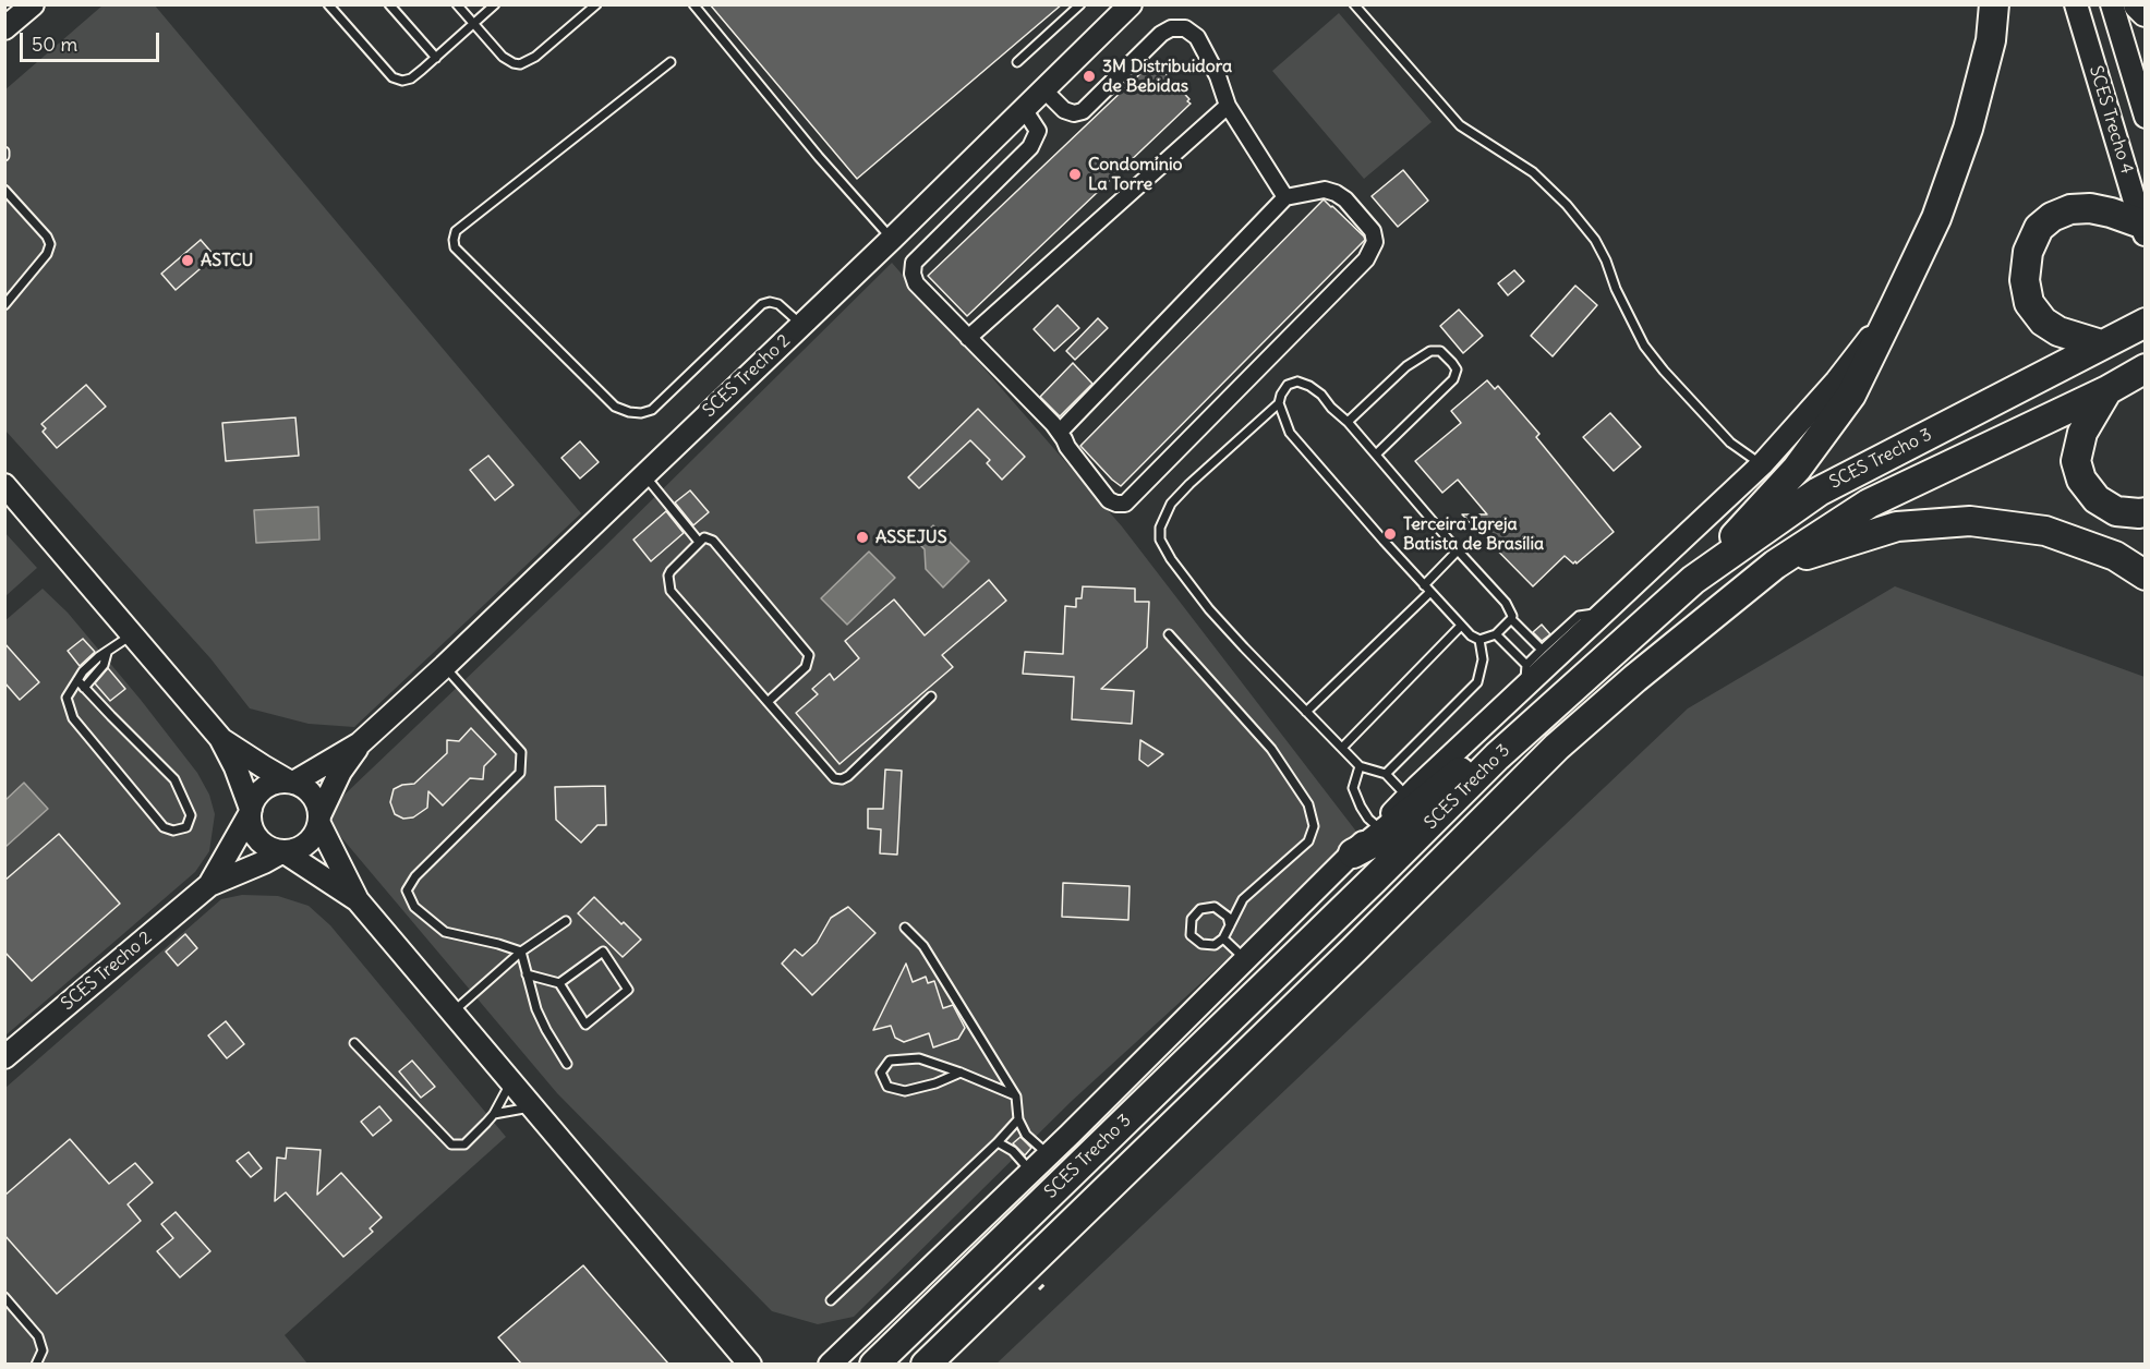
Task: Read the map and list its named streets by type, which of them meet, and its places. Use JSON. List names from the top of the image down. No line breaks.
{"streets":{"highway":["SCES Trecho 3"],"street":["SCES Trecho 4","SCES Trecho 2"]},"places":["3M Distribuidora de Bebidas","Condomínio La Torre","ASTCU","Terceira Igreja Batista de Brasília","ASSEJUS"],"scale_bar":"50 m"}
